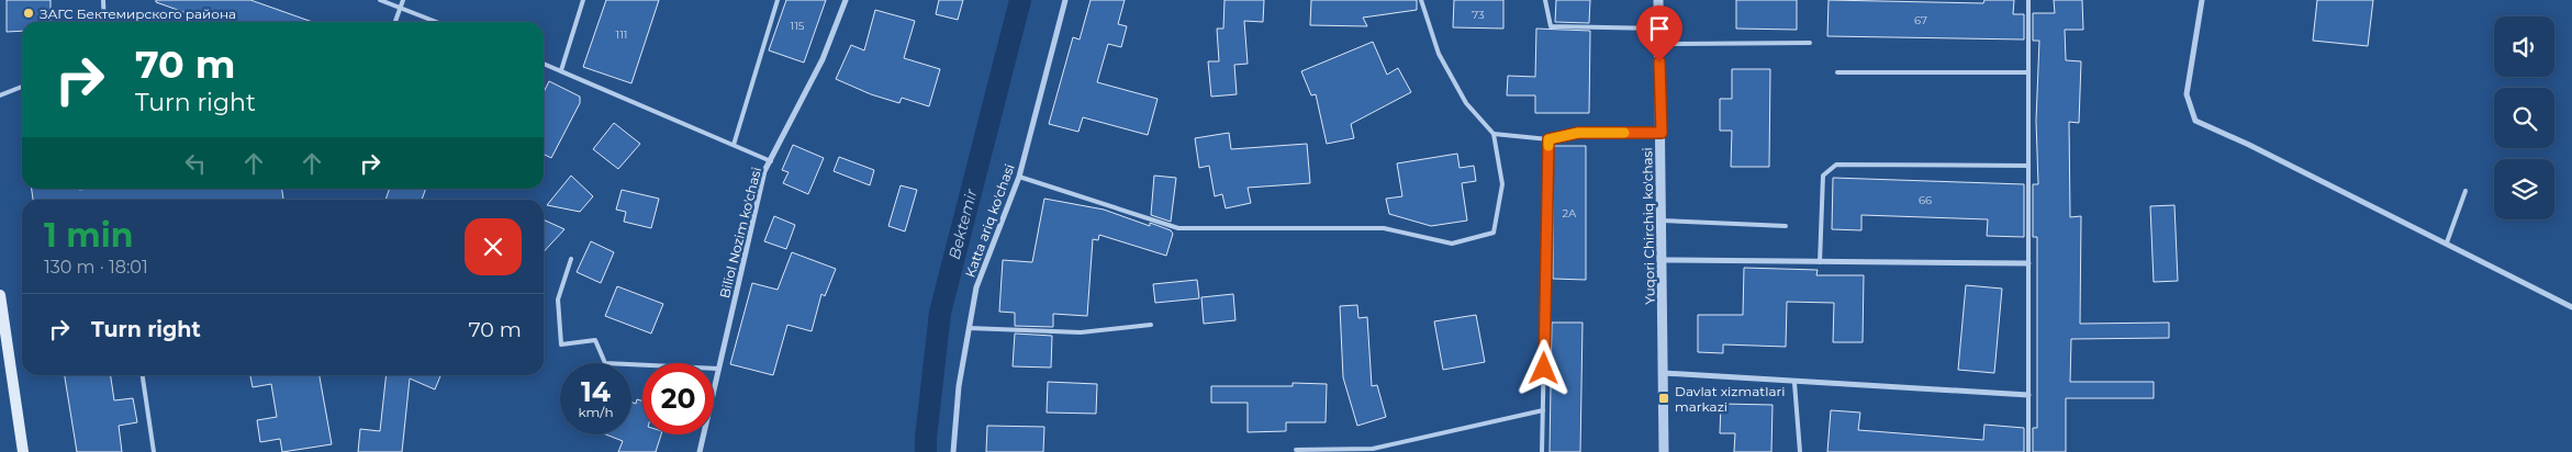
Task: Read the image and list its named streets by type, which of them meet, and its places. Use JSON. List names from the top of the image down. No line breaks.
{"streets":{"street":["Katta ariq ko'chasi","Yuqori Chirchiq ko'chasi","Biliol Nozim ko'chasi"]},"water":["Bektemir"],"places":{"other":["ЗАГС Бектемирского района"],"transit":["Davlat xizmatlari markazi"]},"house_numbers":["73","67","115","111","66","2А"],"page":{"turn":["70 m","Turn right"],"heading":["1 min","130 m · 18:01"],"list":[{"name":"Turn right","value":"70 m"}],"speed":"14 km/h","limit":"20"}}
